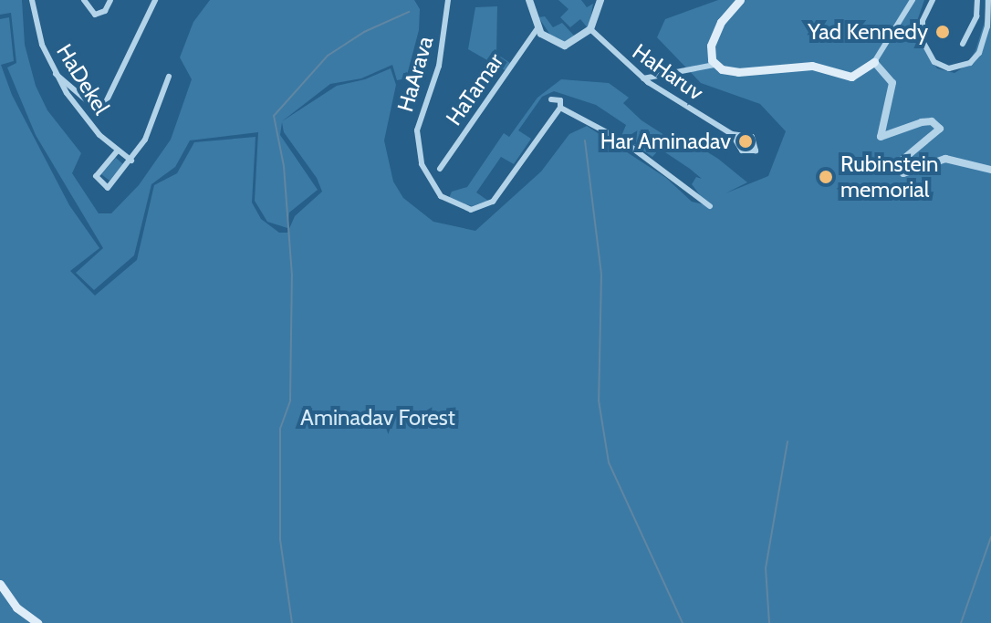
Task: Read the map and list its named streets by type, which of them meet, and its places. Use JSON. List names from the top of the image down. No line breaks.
{"streets":{"street":["HaHaruv","HaArava","HaDekel","HaTamar"]},"parks":["Aminadav Forest"],"places":["Yad Kennedy","Har Aminadav","Rubinstein memorial"]}
